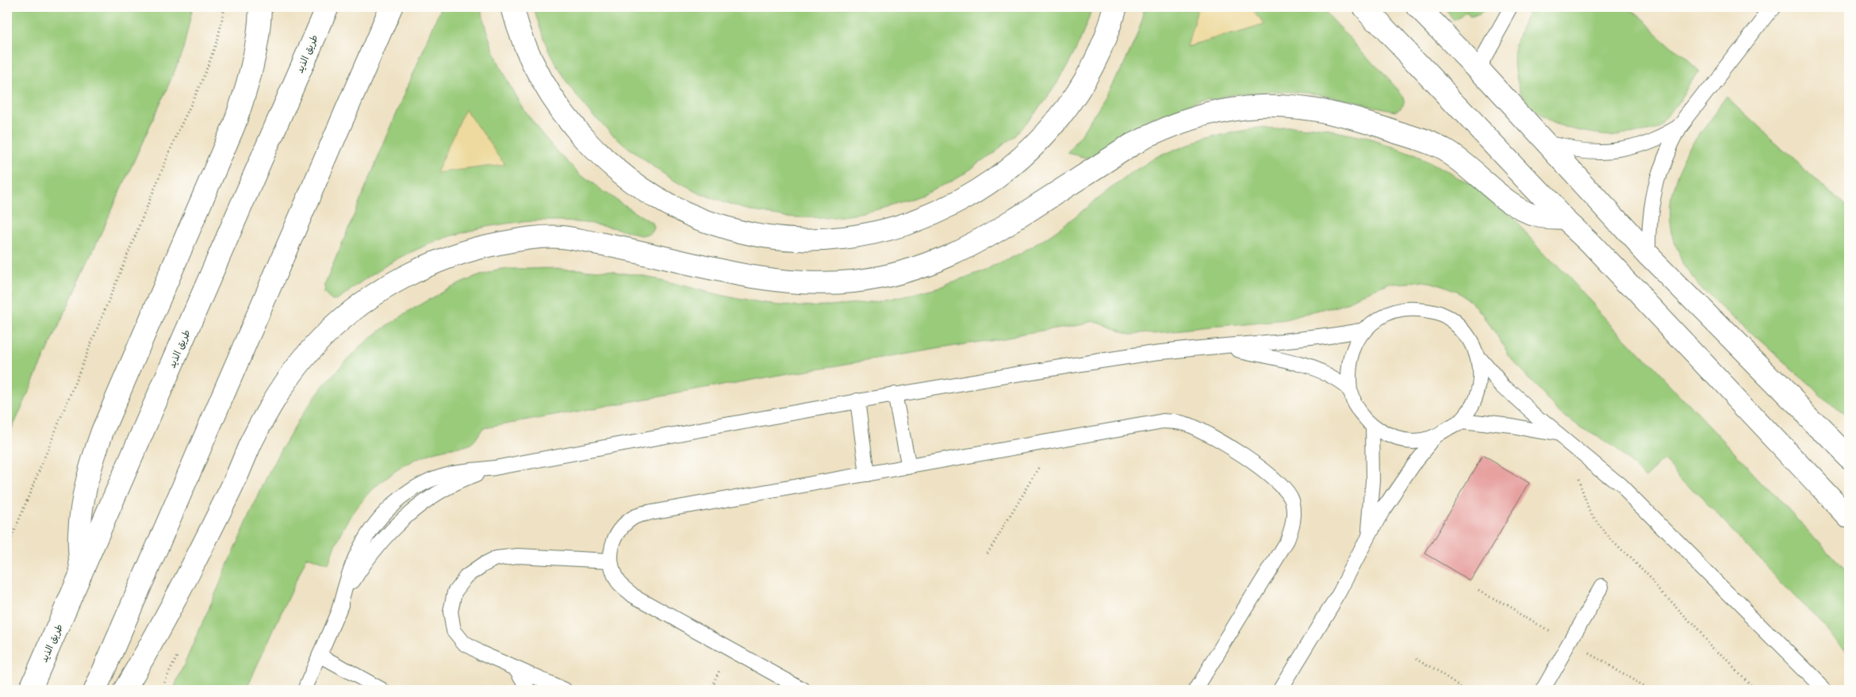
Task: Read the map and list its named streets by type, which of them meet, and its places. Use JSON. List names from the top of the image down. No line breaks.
{"streets":{"main road":["طريق الذيد"]}}
